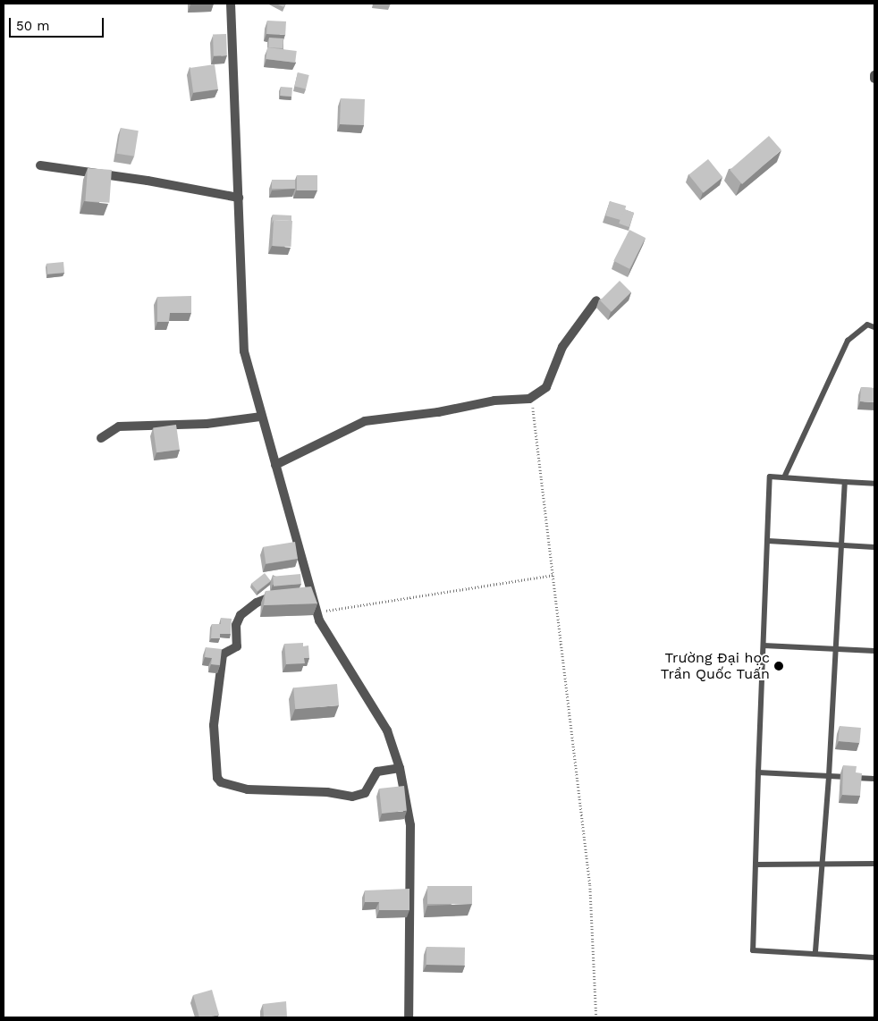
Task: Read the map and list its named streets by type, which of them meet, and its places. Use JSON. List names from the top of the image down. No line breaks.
{"places":["Trường Đại học Trần Quốc Tuấn"],"scale_bar":"50 m"}
